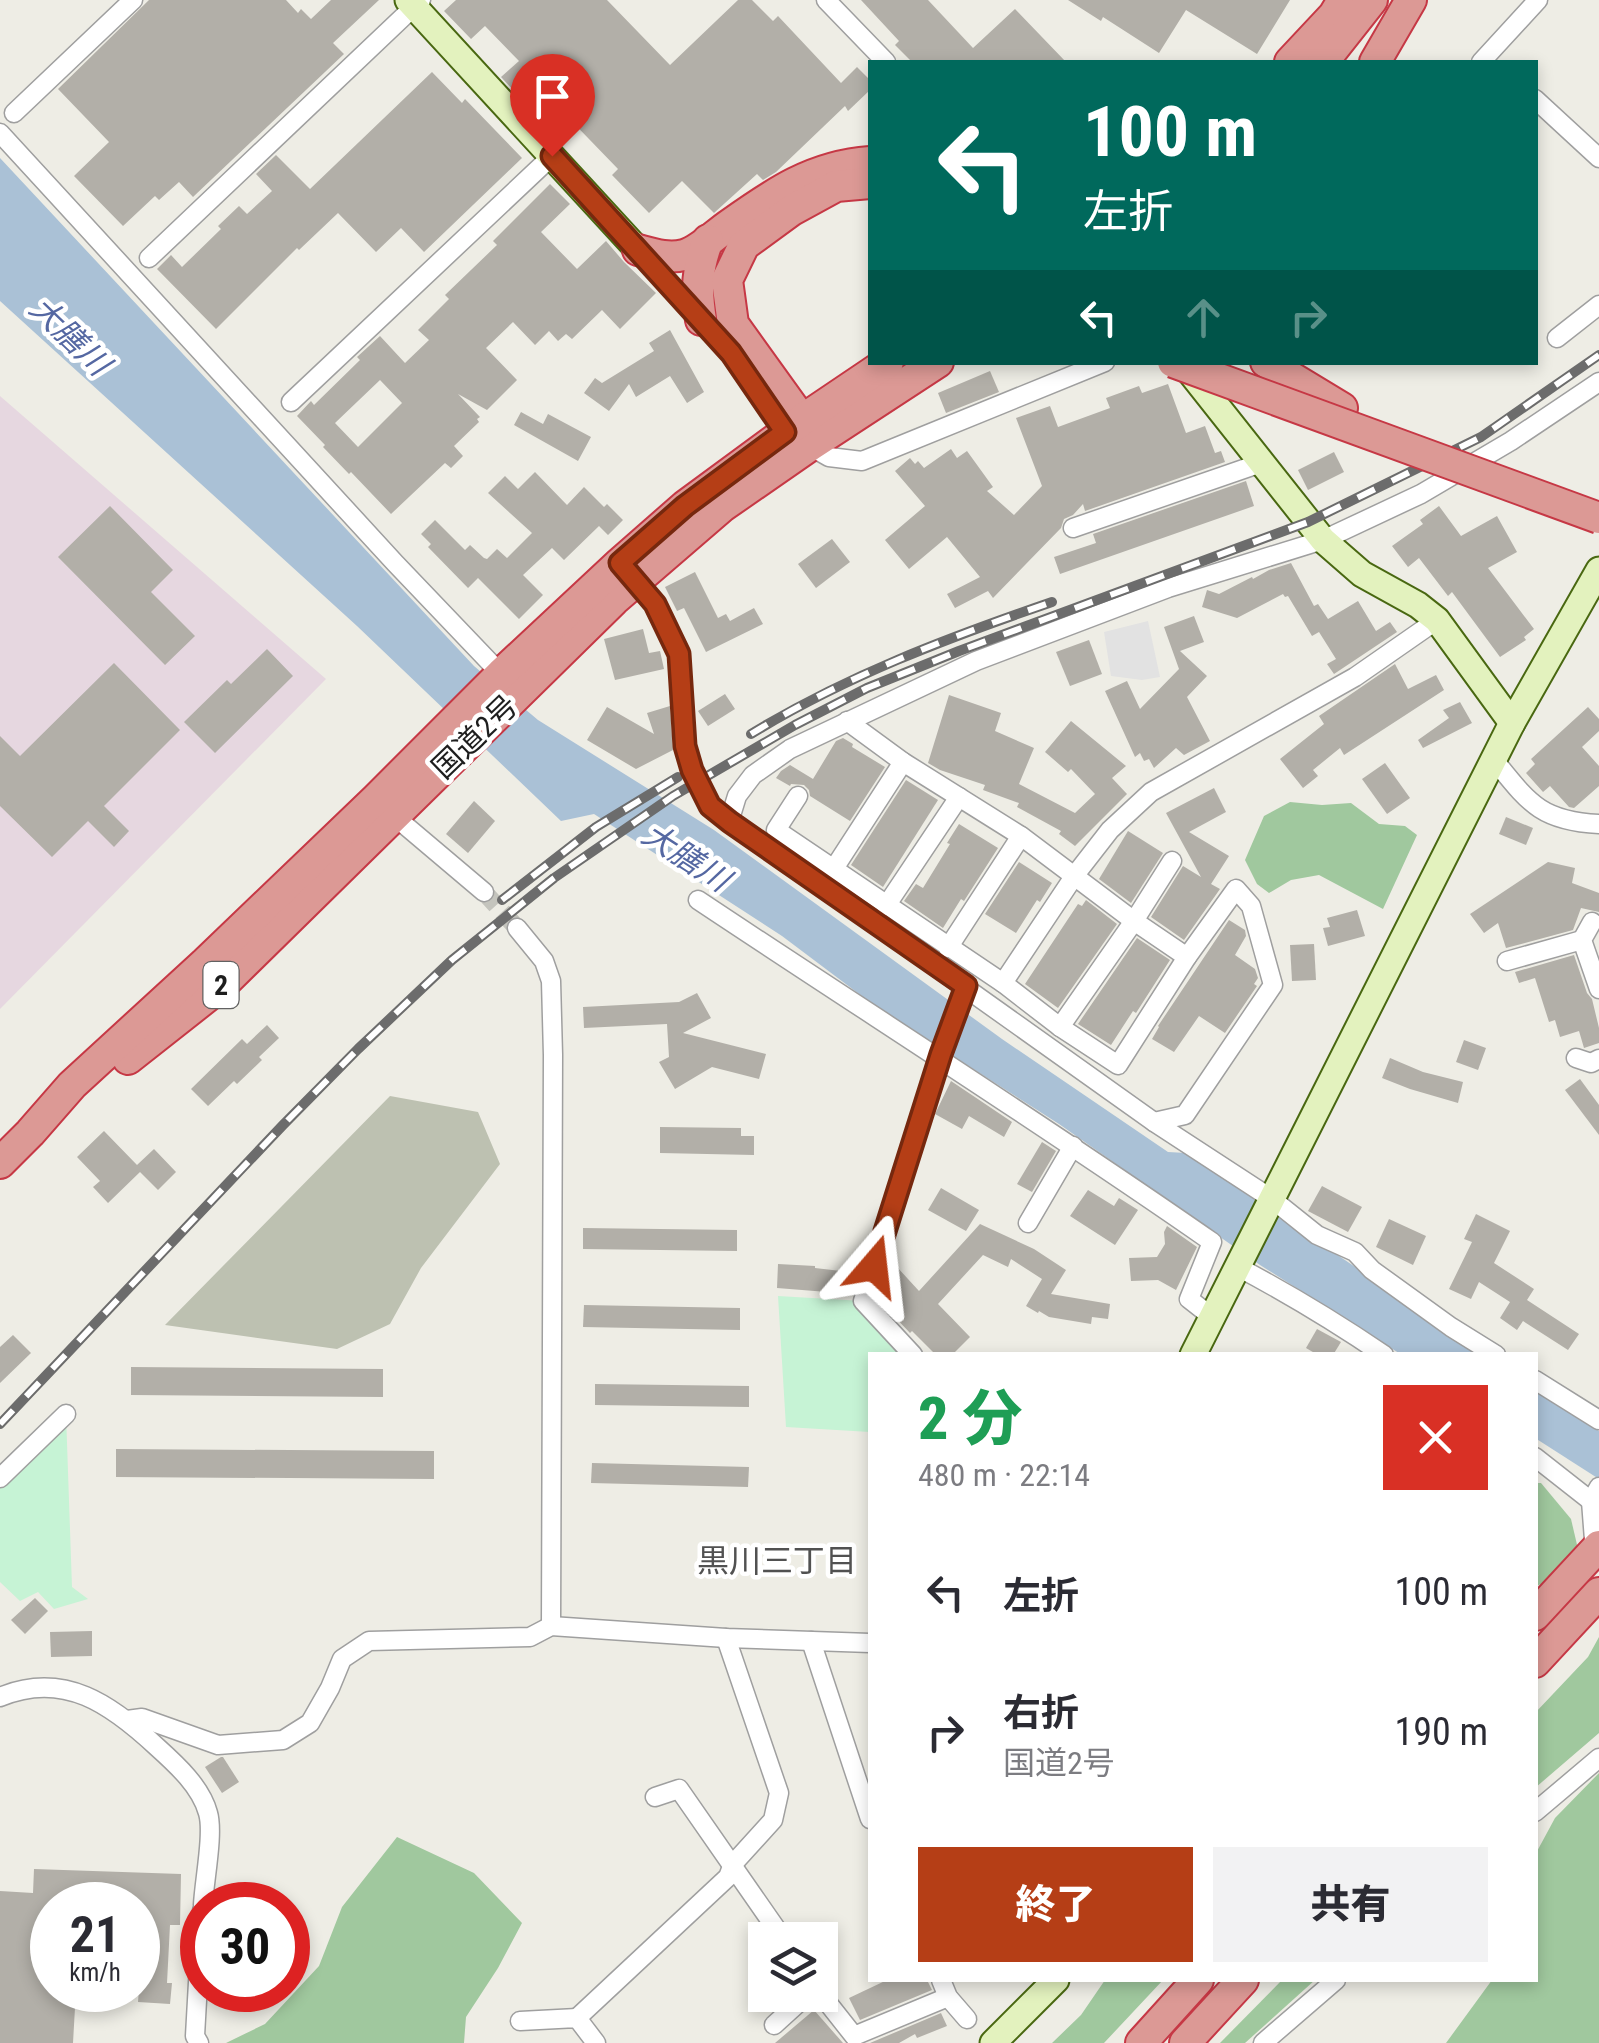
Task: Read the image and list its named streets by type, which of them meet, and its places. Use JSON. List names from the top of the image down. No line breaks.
{"streets":{"highway":["国道2号","2"]},"districts":["黒川三丁目"],"water":["大膳川"],"page":{"turn":["100 m","左折"],"heading":["2 分","480 m · 22:14"],"list":[{"name":"左折","value":"100 m"},{"name":"右折","note":"国道2号","value":"190 m"}],"buttons":["終了","共有"],"speed":"21 km/h","limit":"30"}}
